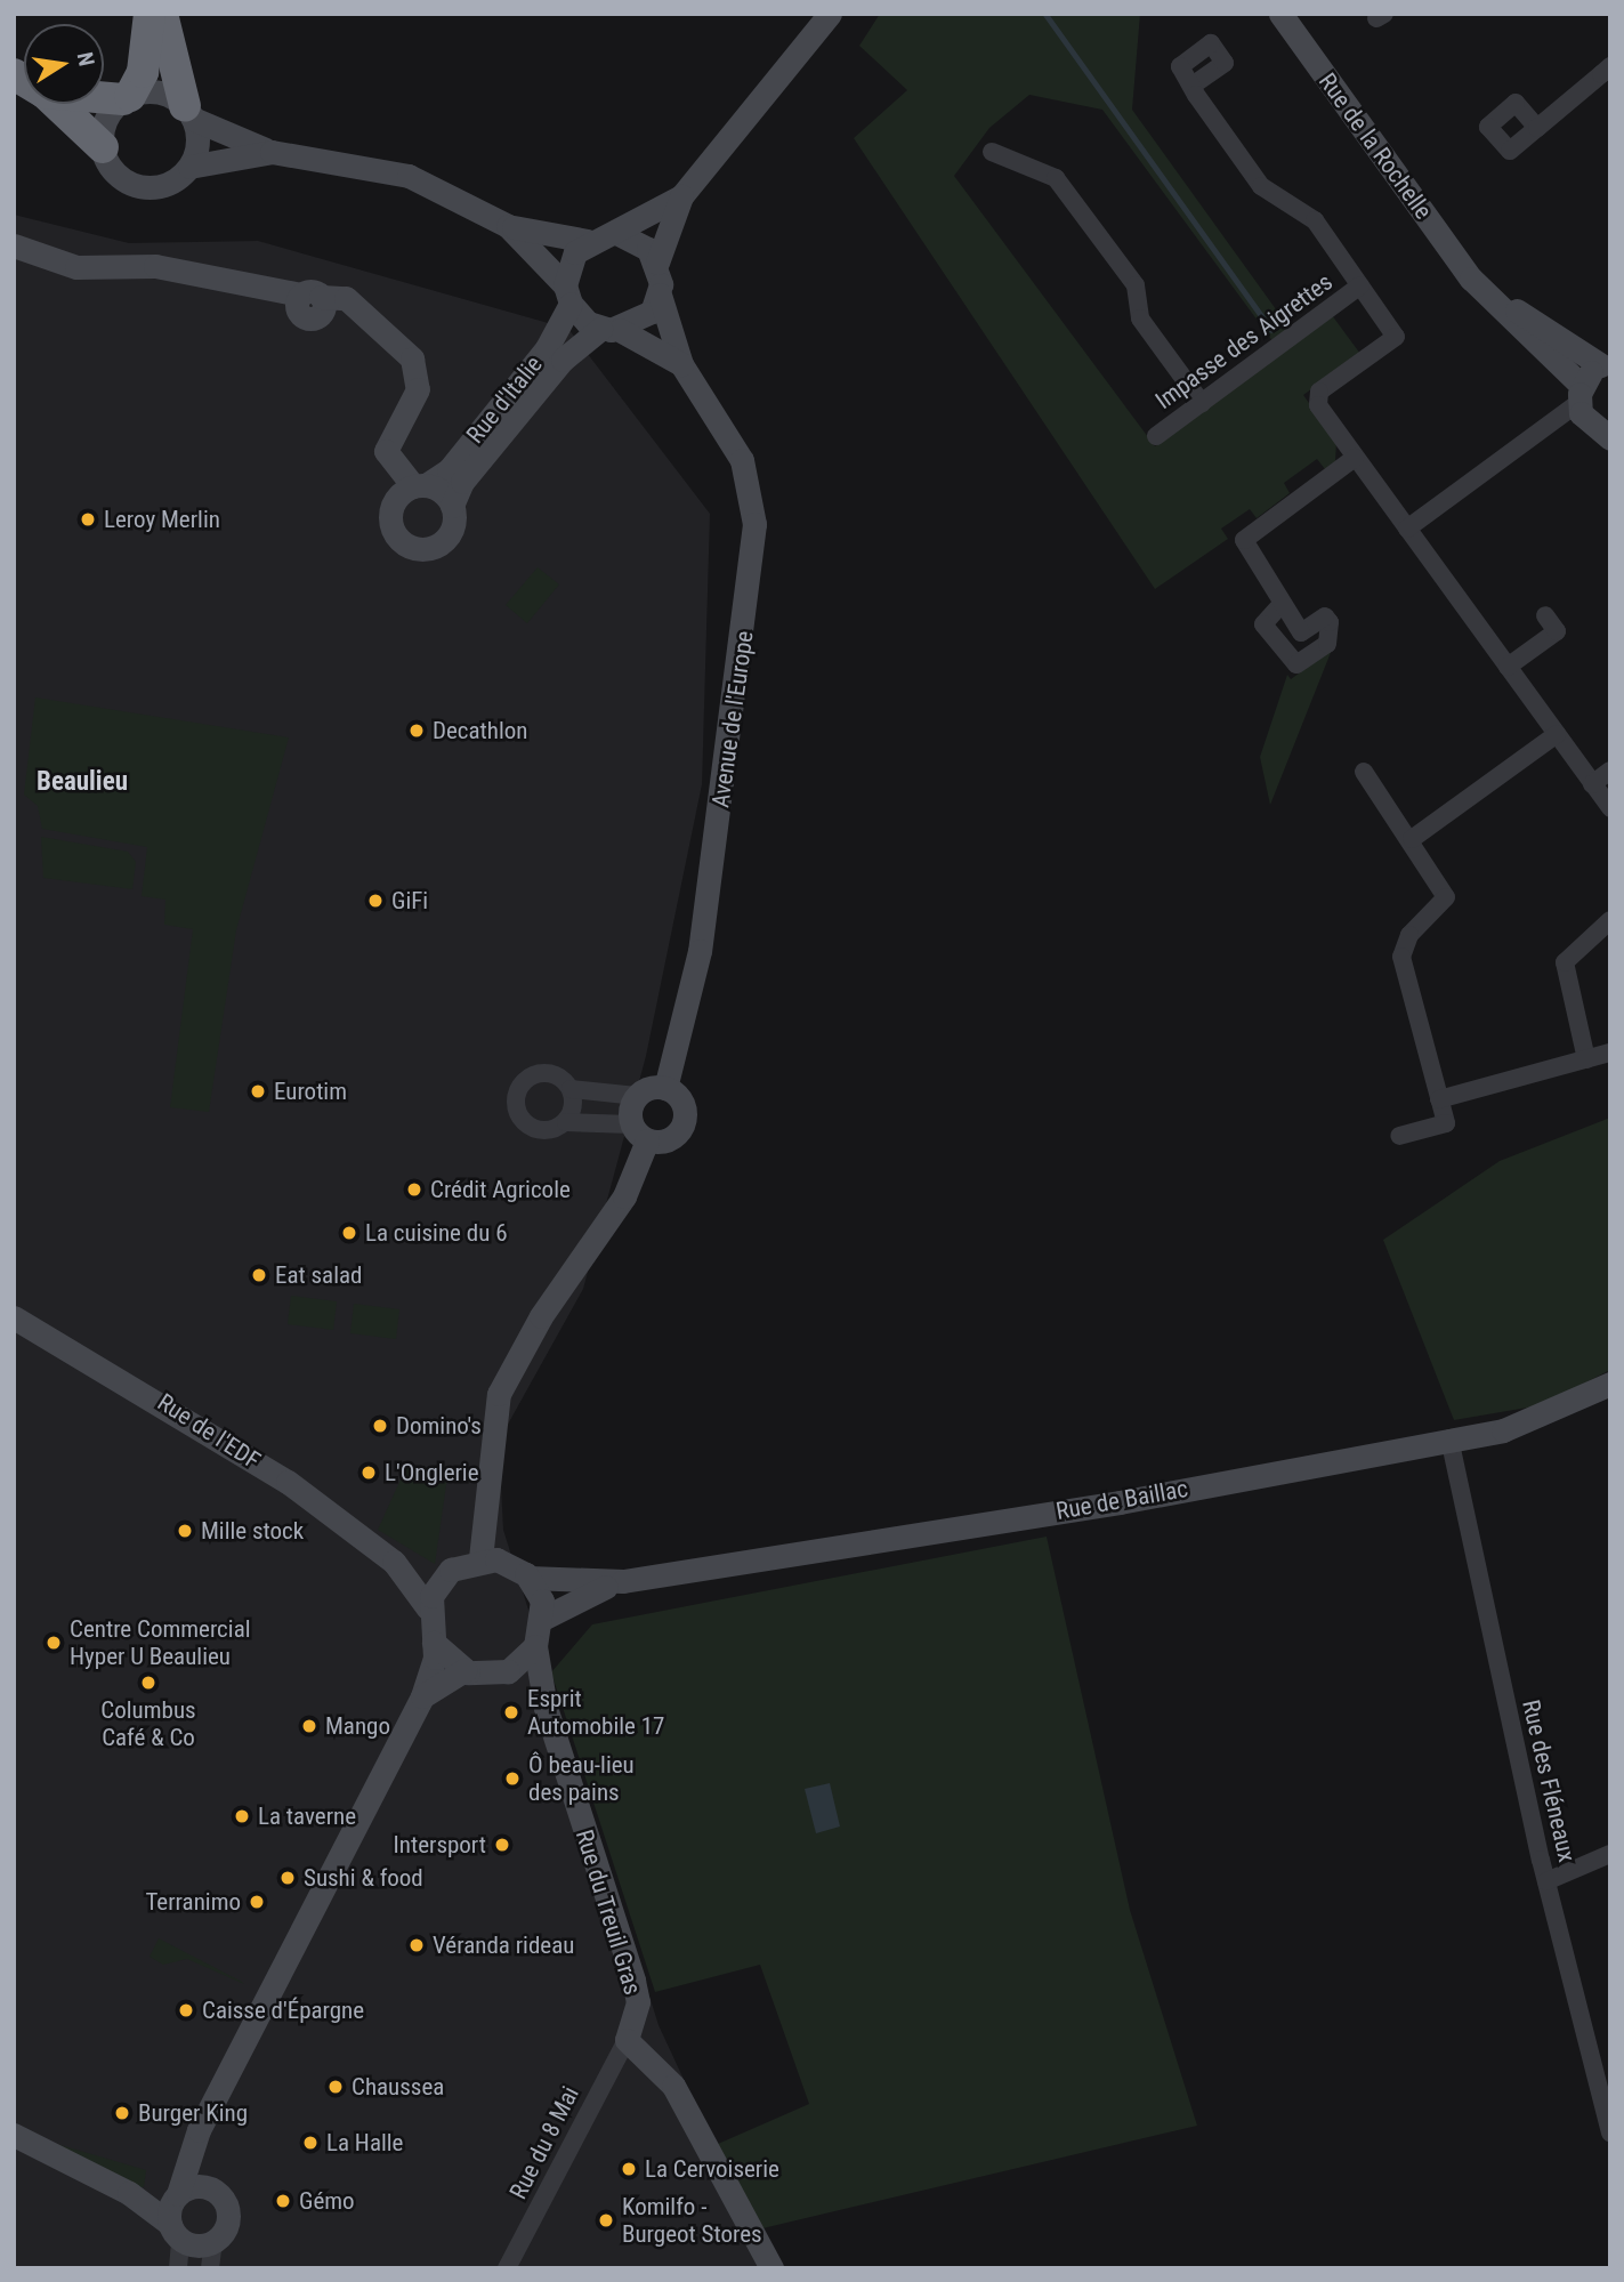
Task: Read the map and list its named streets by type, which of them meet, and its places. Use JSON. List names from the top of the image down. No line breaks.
{"streets":{"street":["Rue de la Rochelle","Impasse des Aigrettes","Rue d'Italie","Avenue de l'Europe","Rue de l'EDF","Rue de Baillac","Rue des Fléneaux","Rue du Treuil Gras","Rue du 8 Mai"]},"crossings":[["Rue d'Italie","Avenue de l'Europe"],["Rue de l'EDF","Rue de Baillac"],["Rue de l'EDF","Rue du Treuil Gras"],["Rue de Baillac","Rue des Fléneaux"],["Rue de Baillac","Rue du Treuil Gras"],["Rue du Treuil Gras","Rue du 8 Mai"]],"districts":["Beaulieu"],"places":["Leroy Merlin","Decathlon","GiFi","Eurotim","Crédit Agricole","La cuisine du 6","Eat salad","Domino's","L'Onglerie","Mille stock","Centre Commercial Hyper U Beaulieu","Columbus Café & Co","Esprit Automobile 17","Mango","Ô beau-lieu des pains","La taverne","Intersport","Sushi & food","Terranimo","Véranda rideau","Caisse d'Épargne","Chaussea","Burger King","La Halle","La Cervoiserie","Gémo","Komilfo - Burgeot Stores"],"north":"right"}
